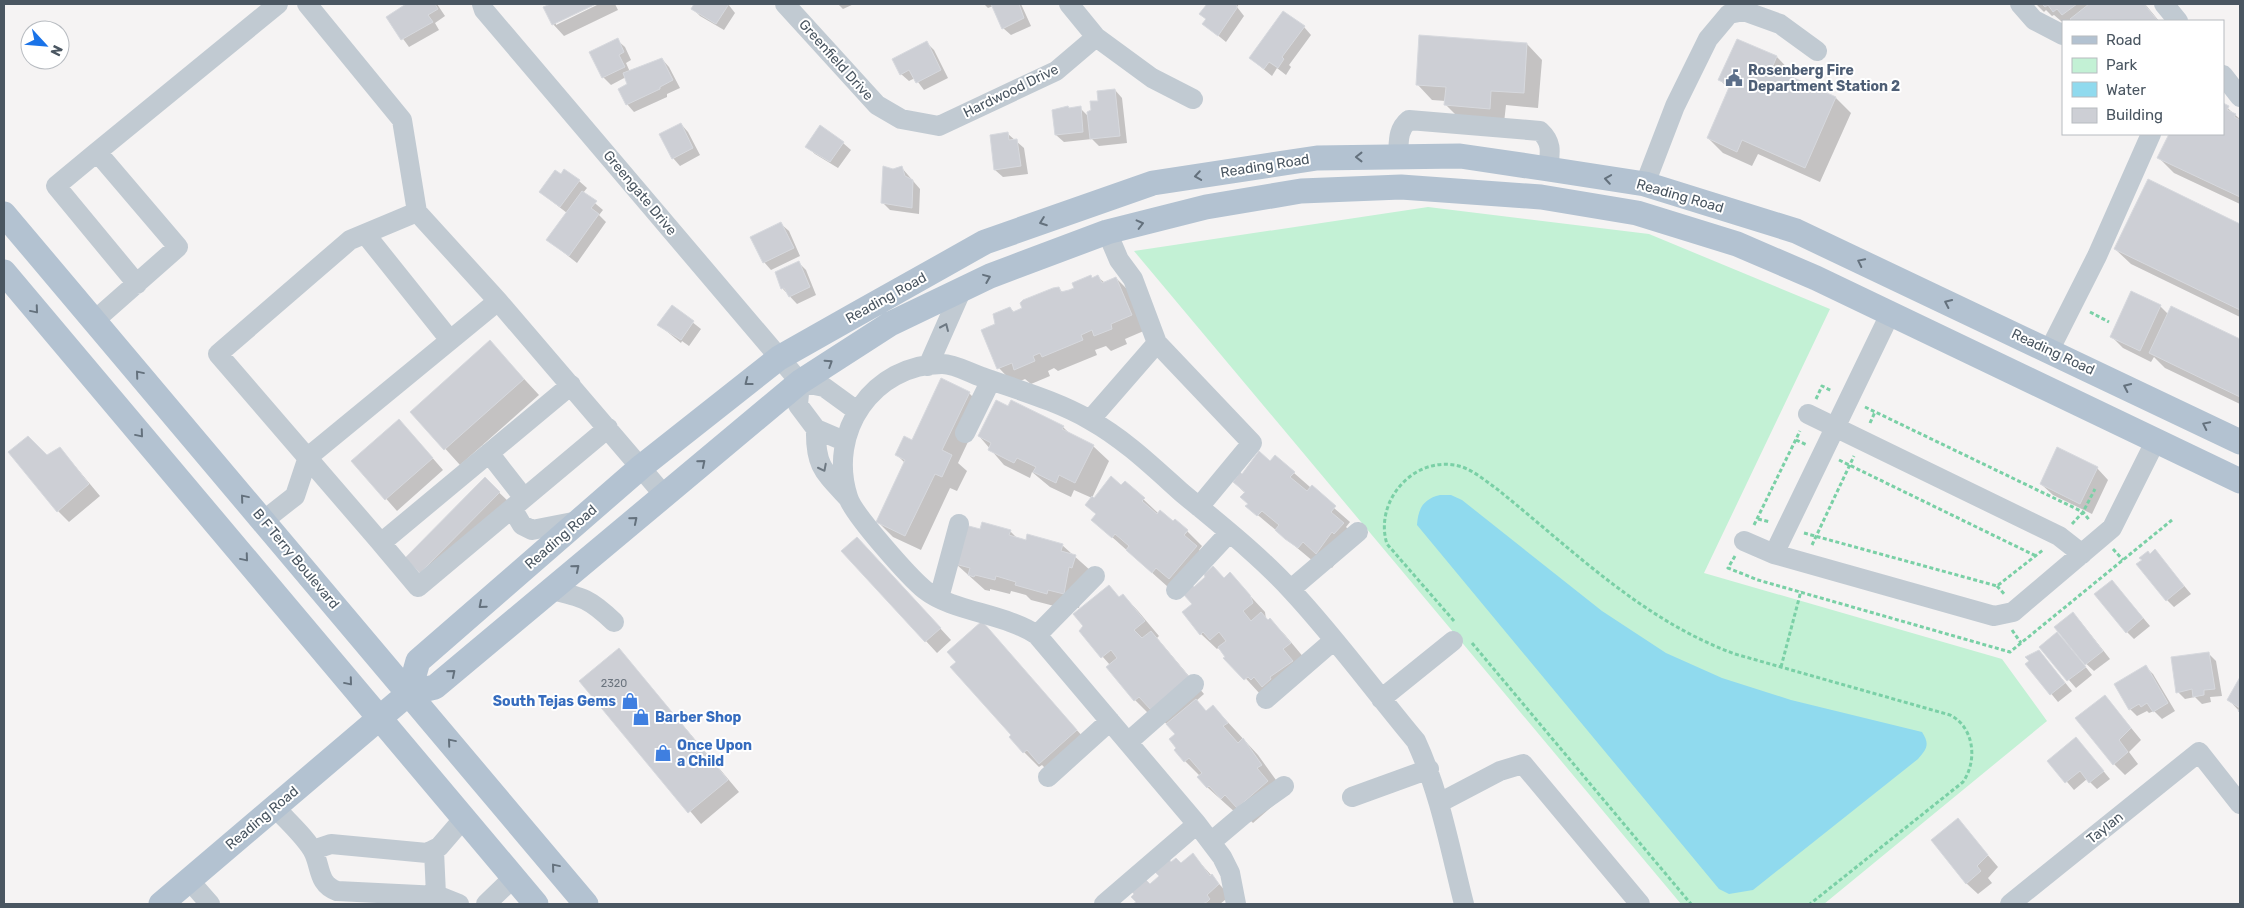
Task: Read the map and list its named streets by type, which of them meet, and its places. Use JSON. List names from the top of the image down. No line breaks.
{"streets":{"main road":["Reading Road","B F Terry Boulevard"],"street":["Greenfield Drive","Hardwood Drive","Greengate Drive","Taylan"]},"crossings":[["Greenfield Drive","Hardwood Drive"],["Reading Road","Greengate Drive"],["Reading Road","B F Terry Boulevard"]],"places":{"public building":["Rosenberg Fire Department Station 2"],"shop":["South Tejas Gems","Barber Shop","Once Upon a Child"]},"house_numbers":["2320"],"legend":["Road","Park","Water","Building"],"north":"bottom right"}
